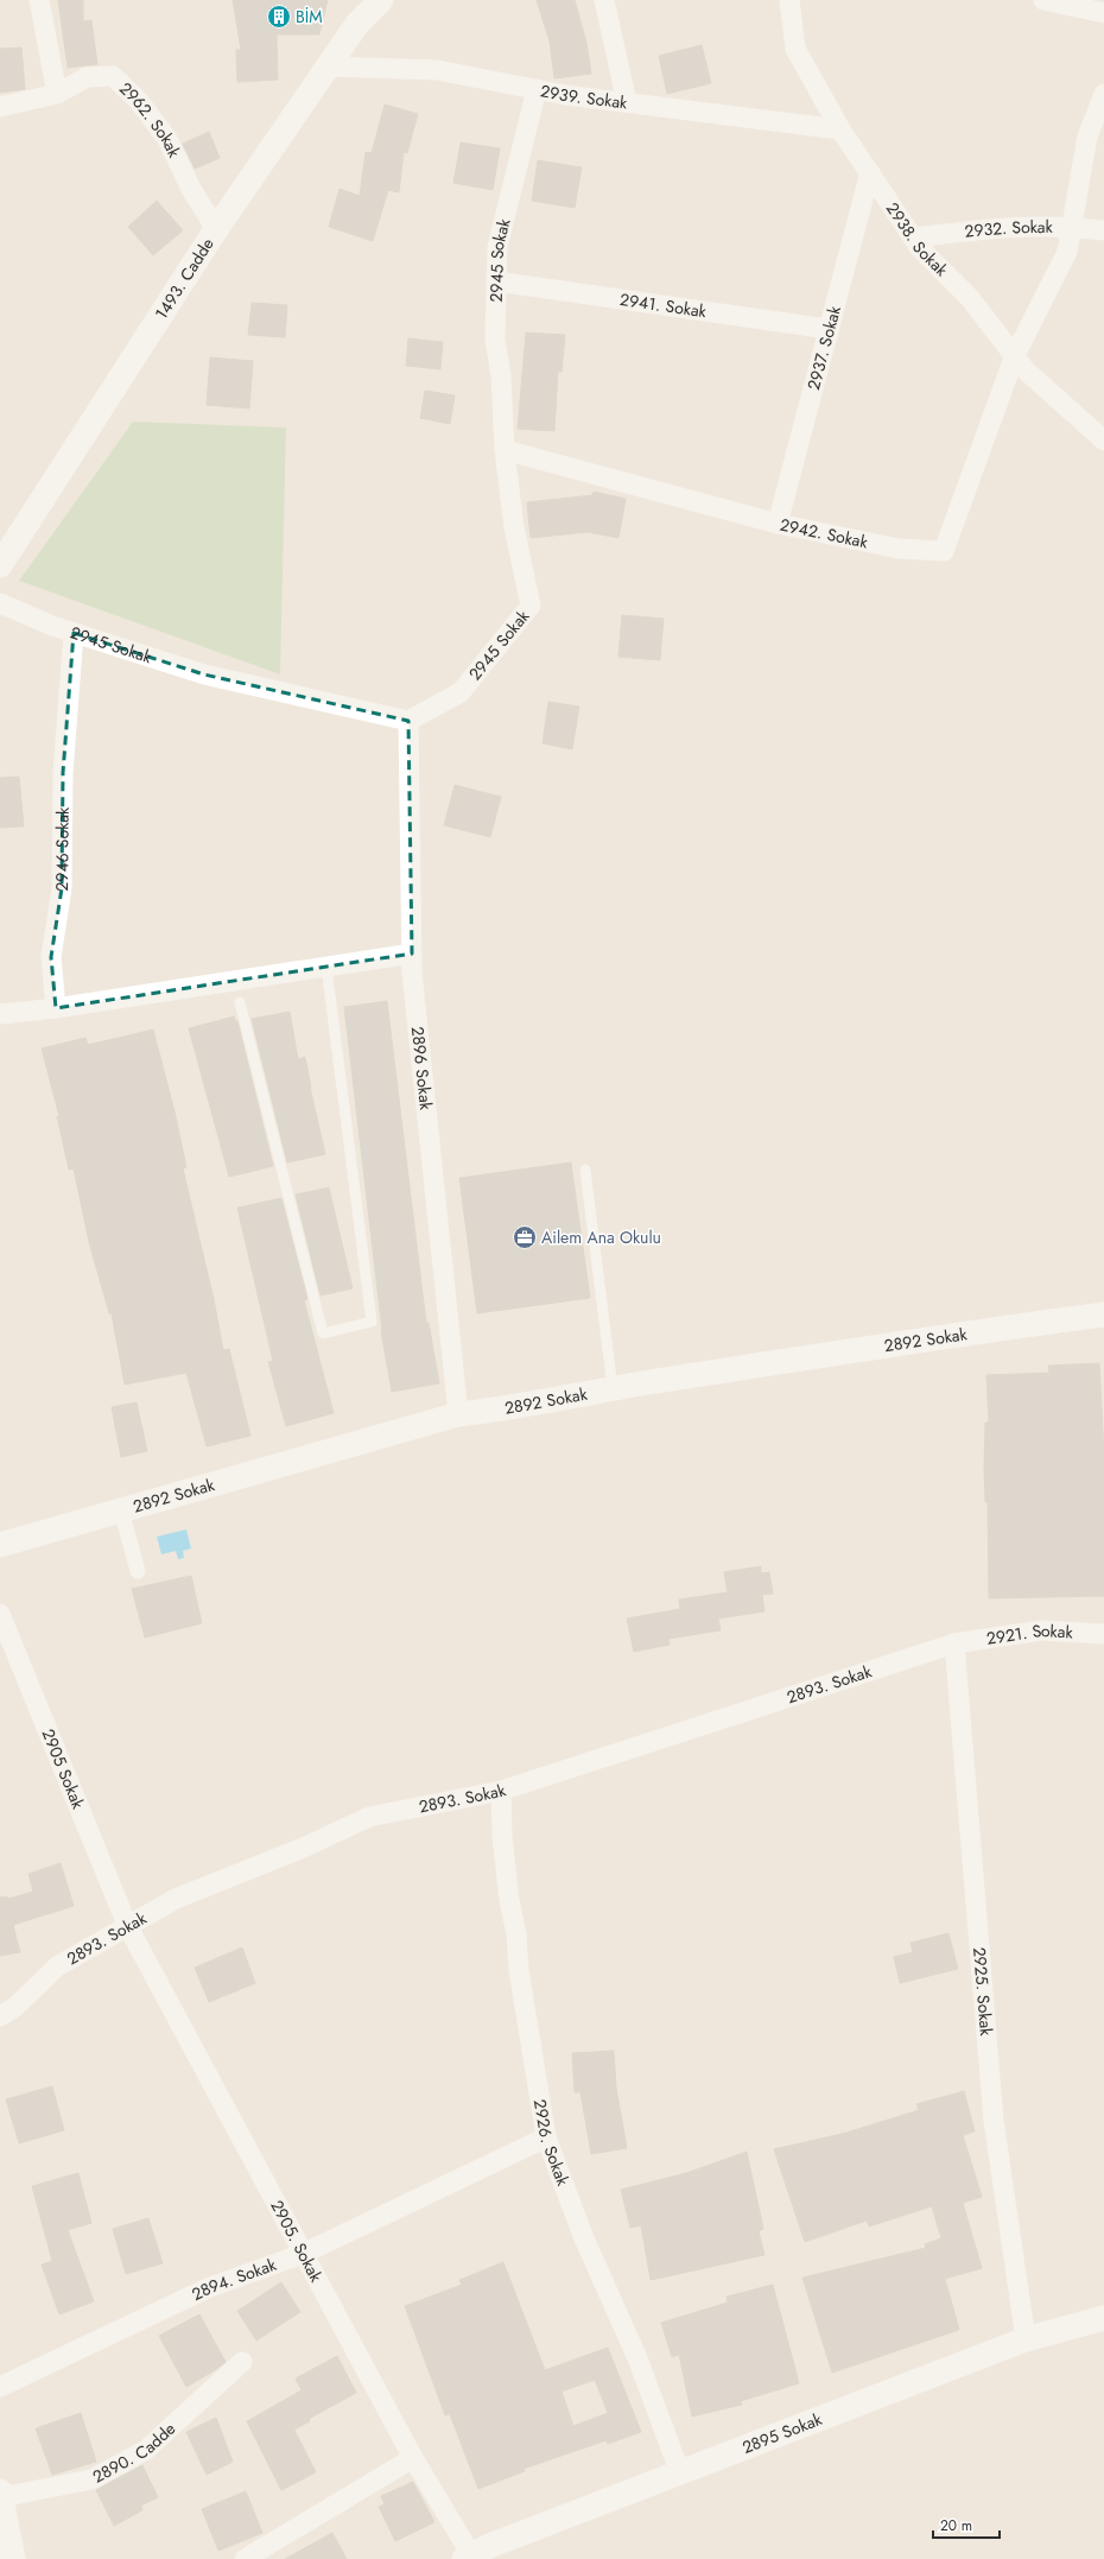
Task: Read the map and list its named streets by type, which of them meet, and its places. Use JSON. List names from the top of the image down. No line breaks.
{"streets":{"street":["2939. Sokak","2962. Sokak","2932. Sokak","2938. Sokak","2945 Sokak","1493. Cadde","2941. Sokak","2937. Sokak","2942. Sokak","2946 Sokak","2896 Sokak","2892 Sokak","2921. Sokak","2893. Sokak","2905 Sokak","2925. Sokak","2926. Sokak","2905. Sokak","2894. Sokak","2895 Sokak","2890. Cadde"]},"crossings":[["2939. Sokak","2938. Sokak"],["2939. Sokak","2945 Sokak"],["2939. Sokak","1493. Cadde"],["2962. Sokak","1493. Cadde"],["2932. Sokak","2938. Sokak"],["2938. Sokak","2937. Sokak"],["2938. Sokak","2942. Sokak"],["2945 Sokak","2941. Sokak"],["2945 Sokak","2942. Sokak"],["2945 Sokak","2946 Sokak"],["2945 Sokak","2896 Sokak"],["2941. Sokak","2937. Sokak"],["2937. Sokak","2942. Sokak"],["2896 Sokak","2892 Sokak"],["2921. Sokak","2893. Sokak"],["2921. Sokak","2925. Sokak"],["2893. Sokak","2905 Sokak"],["2893. Sokak","2925. Sokak"],["2893. Sokak","2926. Sokak"],["2893. Sokak","2905. Sokak"],["2905 Sokak","2905. Sokak"],["2925. Sokak","2895 Sokak"],["2926. Sokak","2894. Sokak"],["2926. Sokak","2895 Sokak"],["2905. Sokak","2894. Sokak"],["2905. Sokak","2895 Sokak"]],"places":{"building":["BİM"],"office":["Ailem Ana Okulu"]},"scale_bar":"20 m"}
